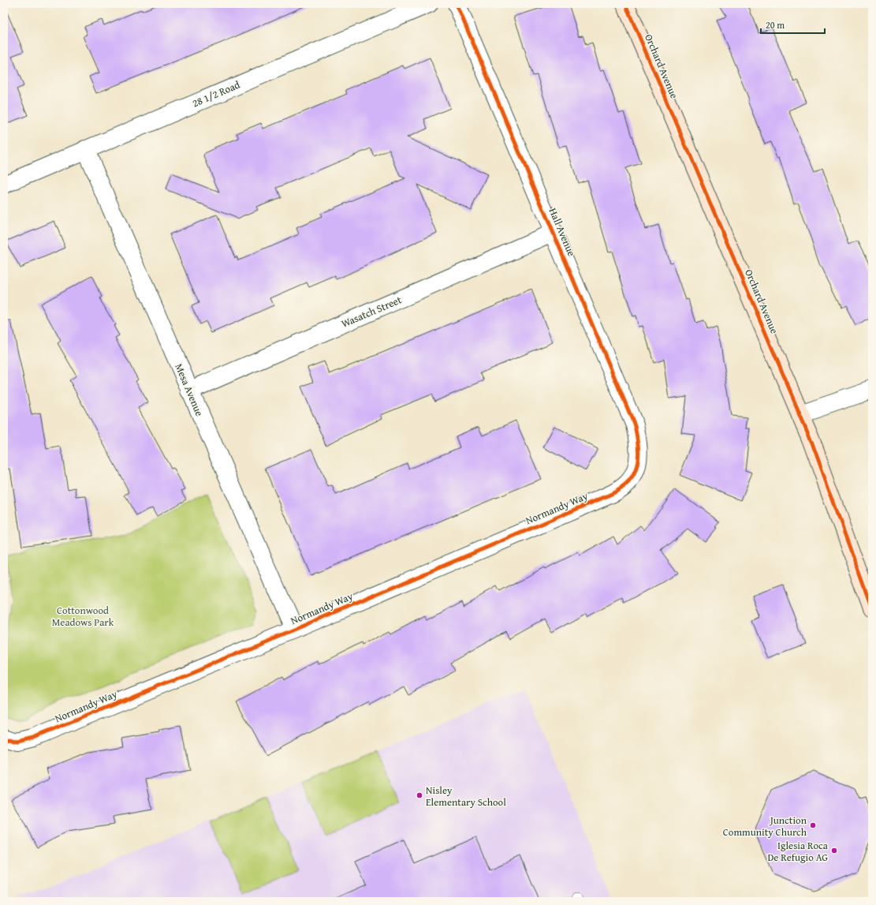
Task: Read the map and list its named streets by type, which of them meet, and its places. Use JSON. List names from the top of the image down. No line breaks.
{"streets":{"main road":["Orchard Avenue"],"street":["28 1/2 Road","Hall Avenue","Wasatch Street","Mesa Avenue","Normandy Way"]},"crossings":[["28 1/2 Road","Mesa Avenue"],["Hall Avenue","Wasatch Street"],["Hall Avenue","Normandy Way"],["Wasatch Street","Mesa Avenue"],["Mesa Avenue","Normandy Way"]],"parks":["Cottonwood Meadows Park"],"places":["Nisley Elementary School","Junction Community Church","Iglesia Roca De Refugio AG"],"scale_bar":"20 m"}
